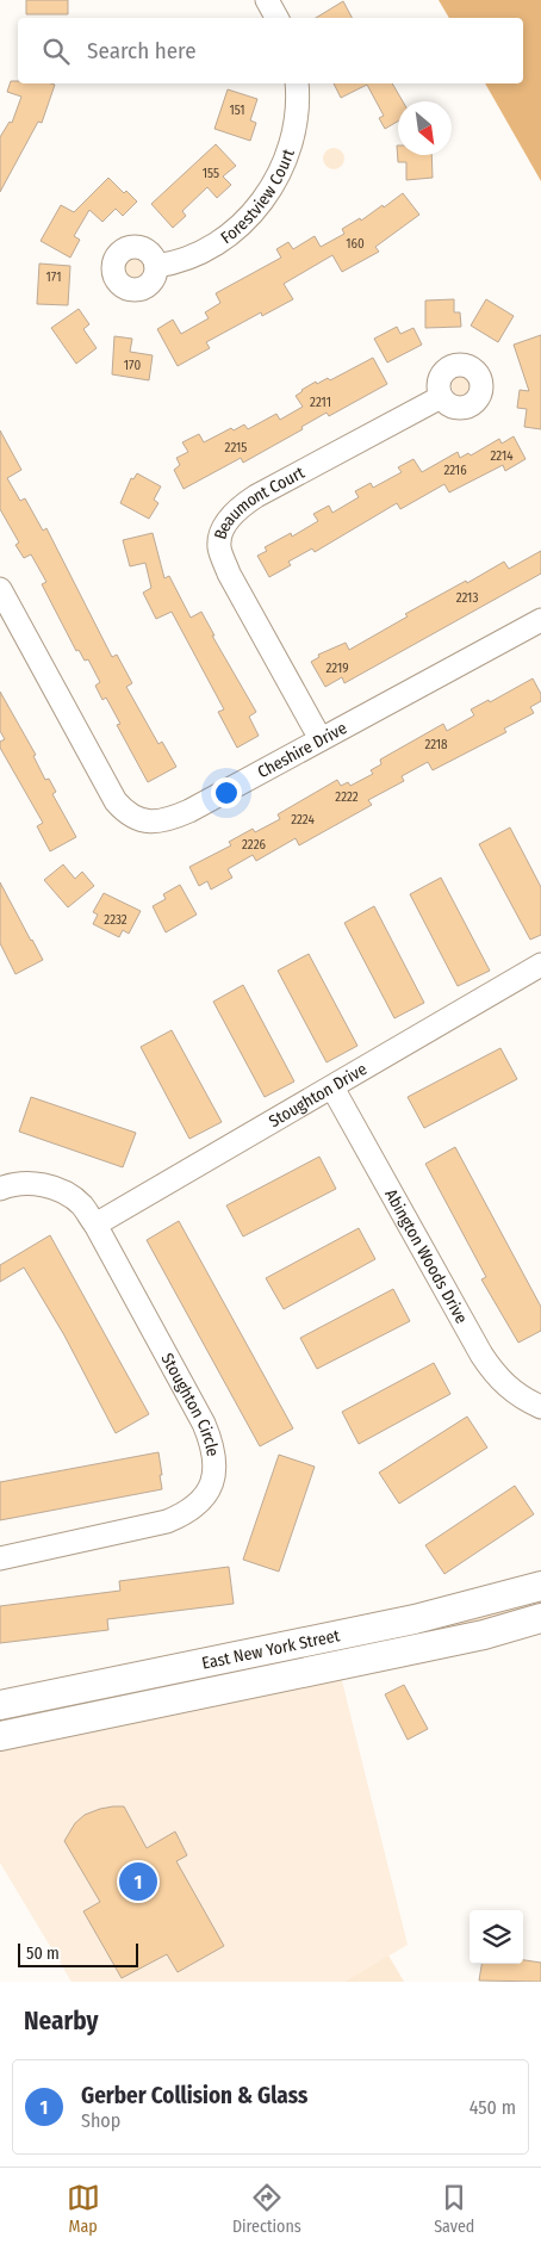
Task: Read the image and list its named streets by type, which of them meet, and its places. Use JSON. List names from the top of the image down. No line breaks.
{"streets":{"main road":["East New York Street"],"street":["Forestview Court","Beaumont Court","Cheshire Drive","Stoughton Drive","Abington Woods Drive","Stoughton Circle"]},"crossings":[["Beaumont Court","Cheshire Drive"],["Stoughton Drive","Abington Woods Drive"],["Stoughton Drive","Stoughton Circle"]],"house_numbers":["151","155","160","171","170","2211","2215","2214","2216","2213","2219","2218","2222","2224","2226","2232"],"scale_bar":"50 m","north":"bottom right","page":{"search":"Search here","pins":"1","scale":"50 m","heading":"Nearby","list":[{"mark":"1","name":"Gerber Collision & Glass","note":"Shop","value":"450 m"}],"nav":["Map","Directions","Saved"]}}
